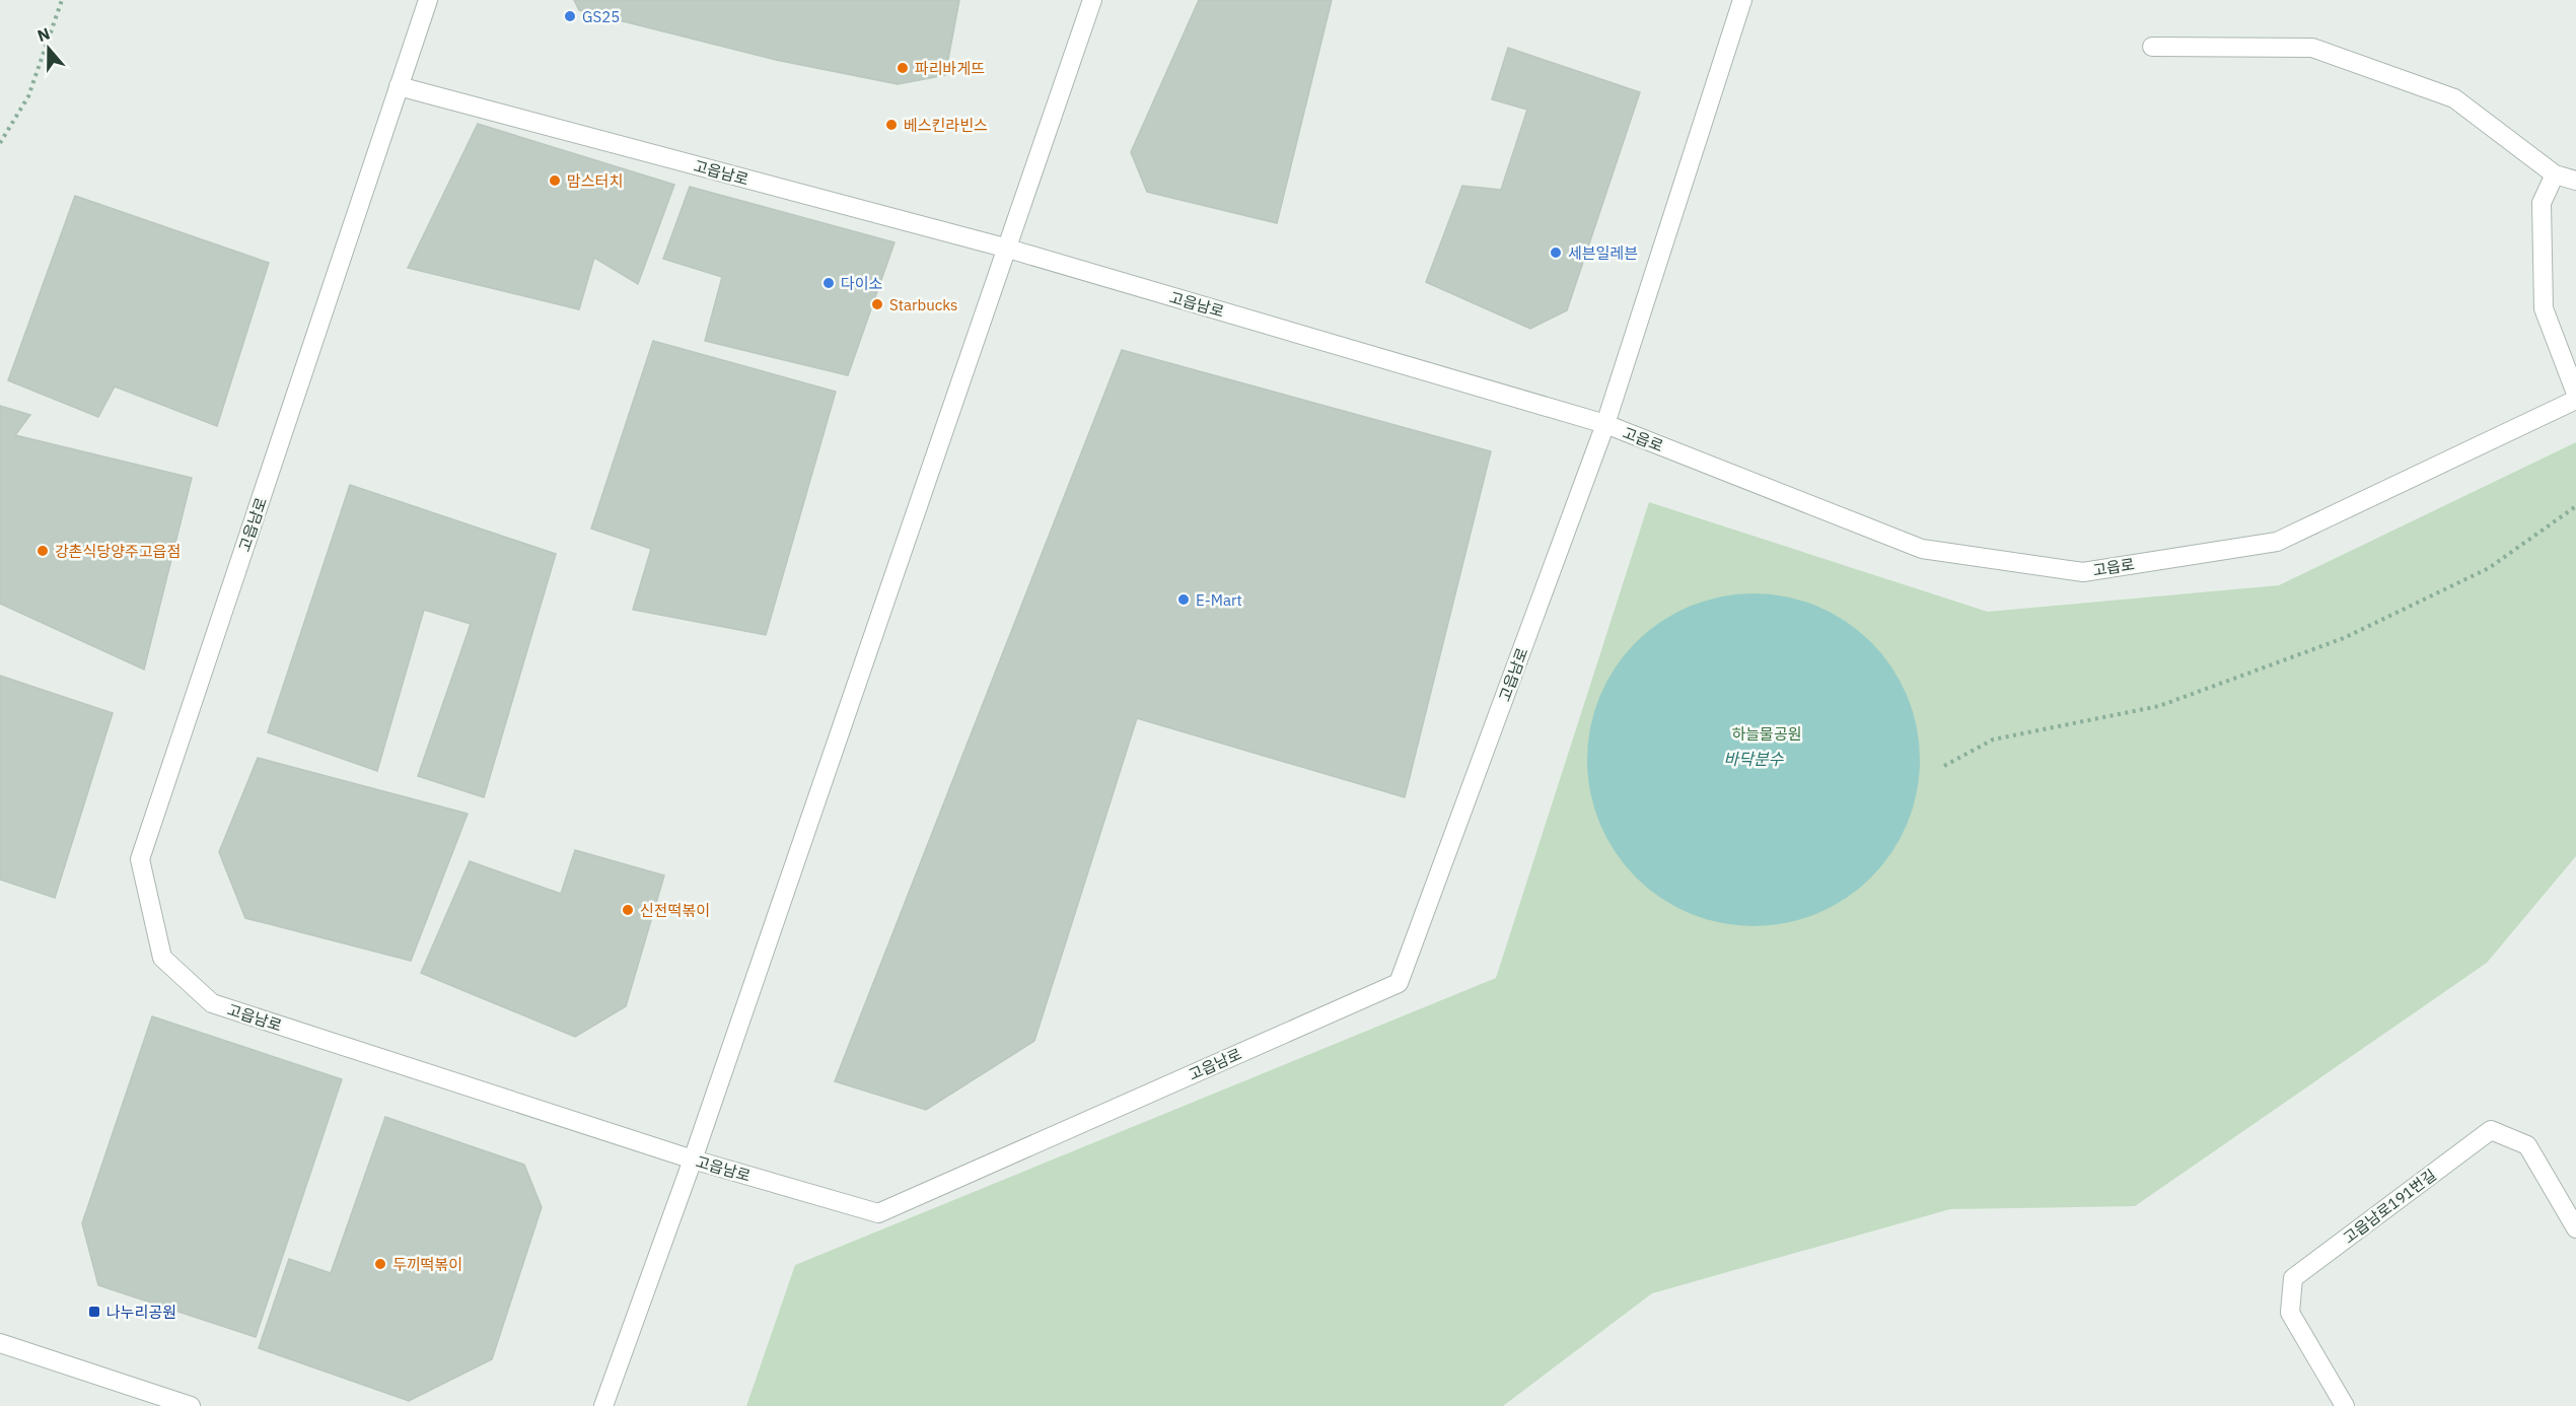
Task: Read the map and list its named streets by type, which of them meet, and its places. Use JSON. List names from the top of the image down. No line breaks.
{"streets":{"street":["고읍남로","고읍로","고읍남로191번길"]},"crossings":[["고읍남로","고읍로"]],"water":["바닥분수"],"parks":["하늘물공원"],"places":{"other":["GS25","파리바게뜨","베스킨라빈스","맘스터치","세븐일레븐","다이소","Starbucks","강촌식당양주고읍점","E-Mart","신전떡볶이","두끼떡볶이"],"transit":["나누리공원"]},"north":"top"}
